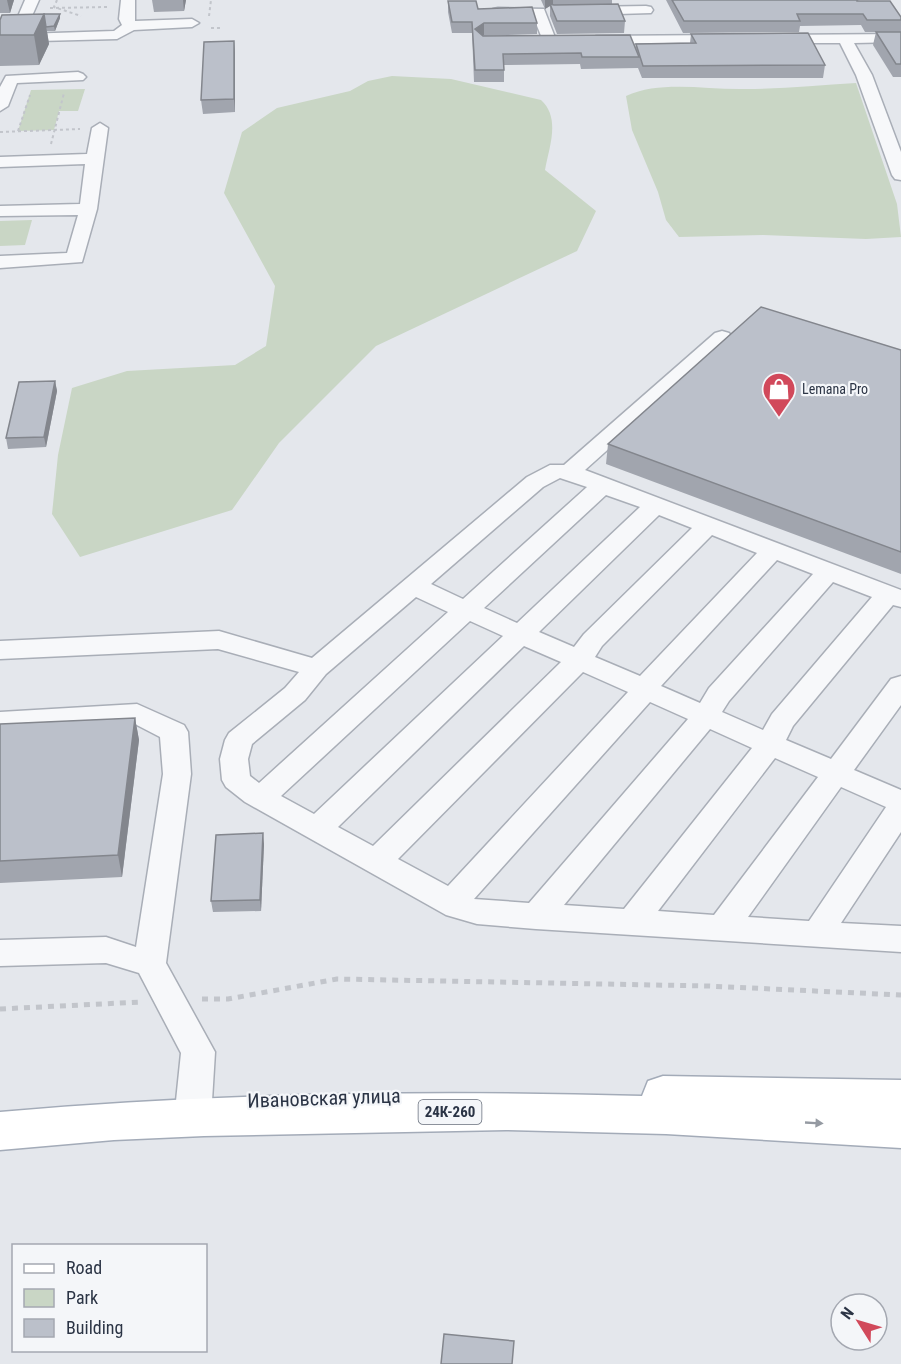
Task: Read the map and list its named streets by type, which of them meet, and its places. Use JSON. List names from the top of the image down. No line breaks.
{"streets":{"main road":["Ивановская улица","24К-260"]},"places":{"shop":["Lemana Pro"]},"legend":["Road","Park","Building"],"north":"top left"}
